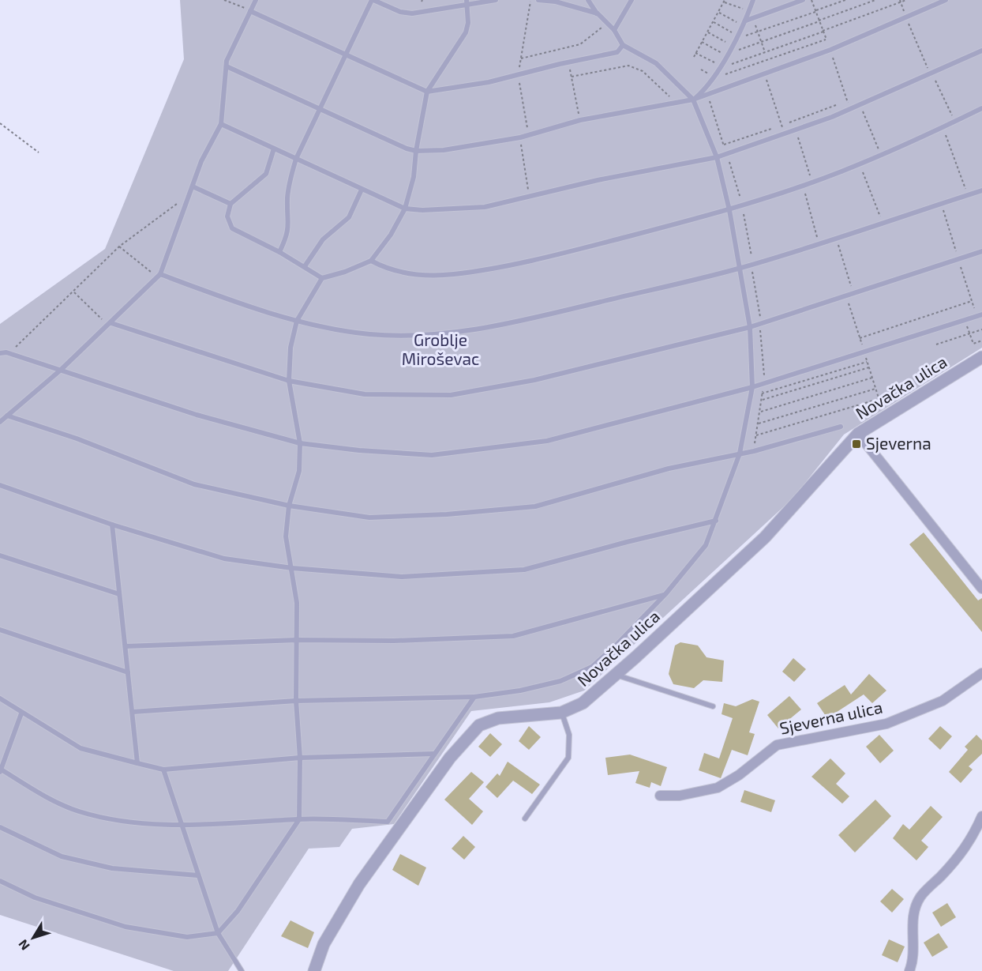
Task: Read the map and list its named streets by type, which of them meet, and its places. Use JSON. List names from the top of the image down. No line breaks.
{"streets":{"street":["Novačka ulica","Sjeverna ulica"]},"parks":["Groblje Miroševac"],"places":{"transit":["Sjeverna"]},"north":"bottom left"}
